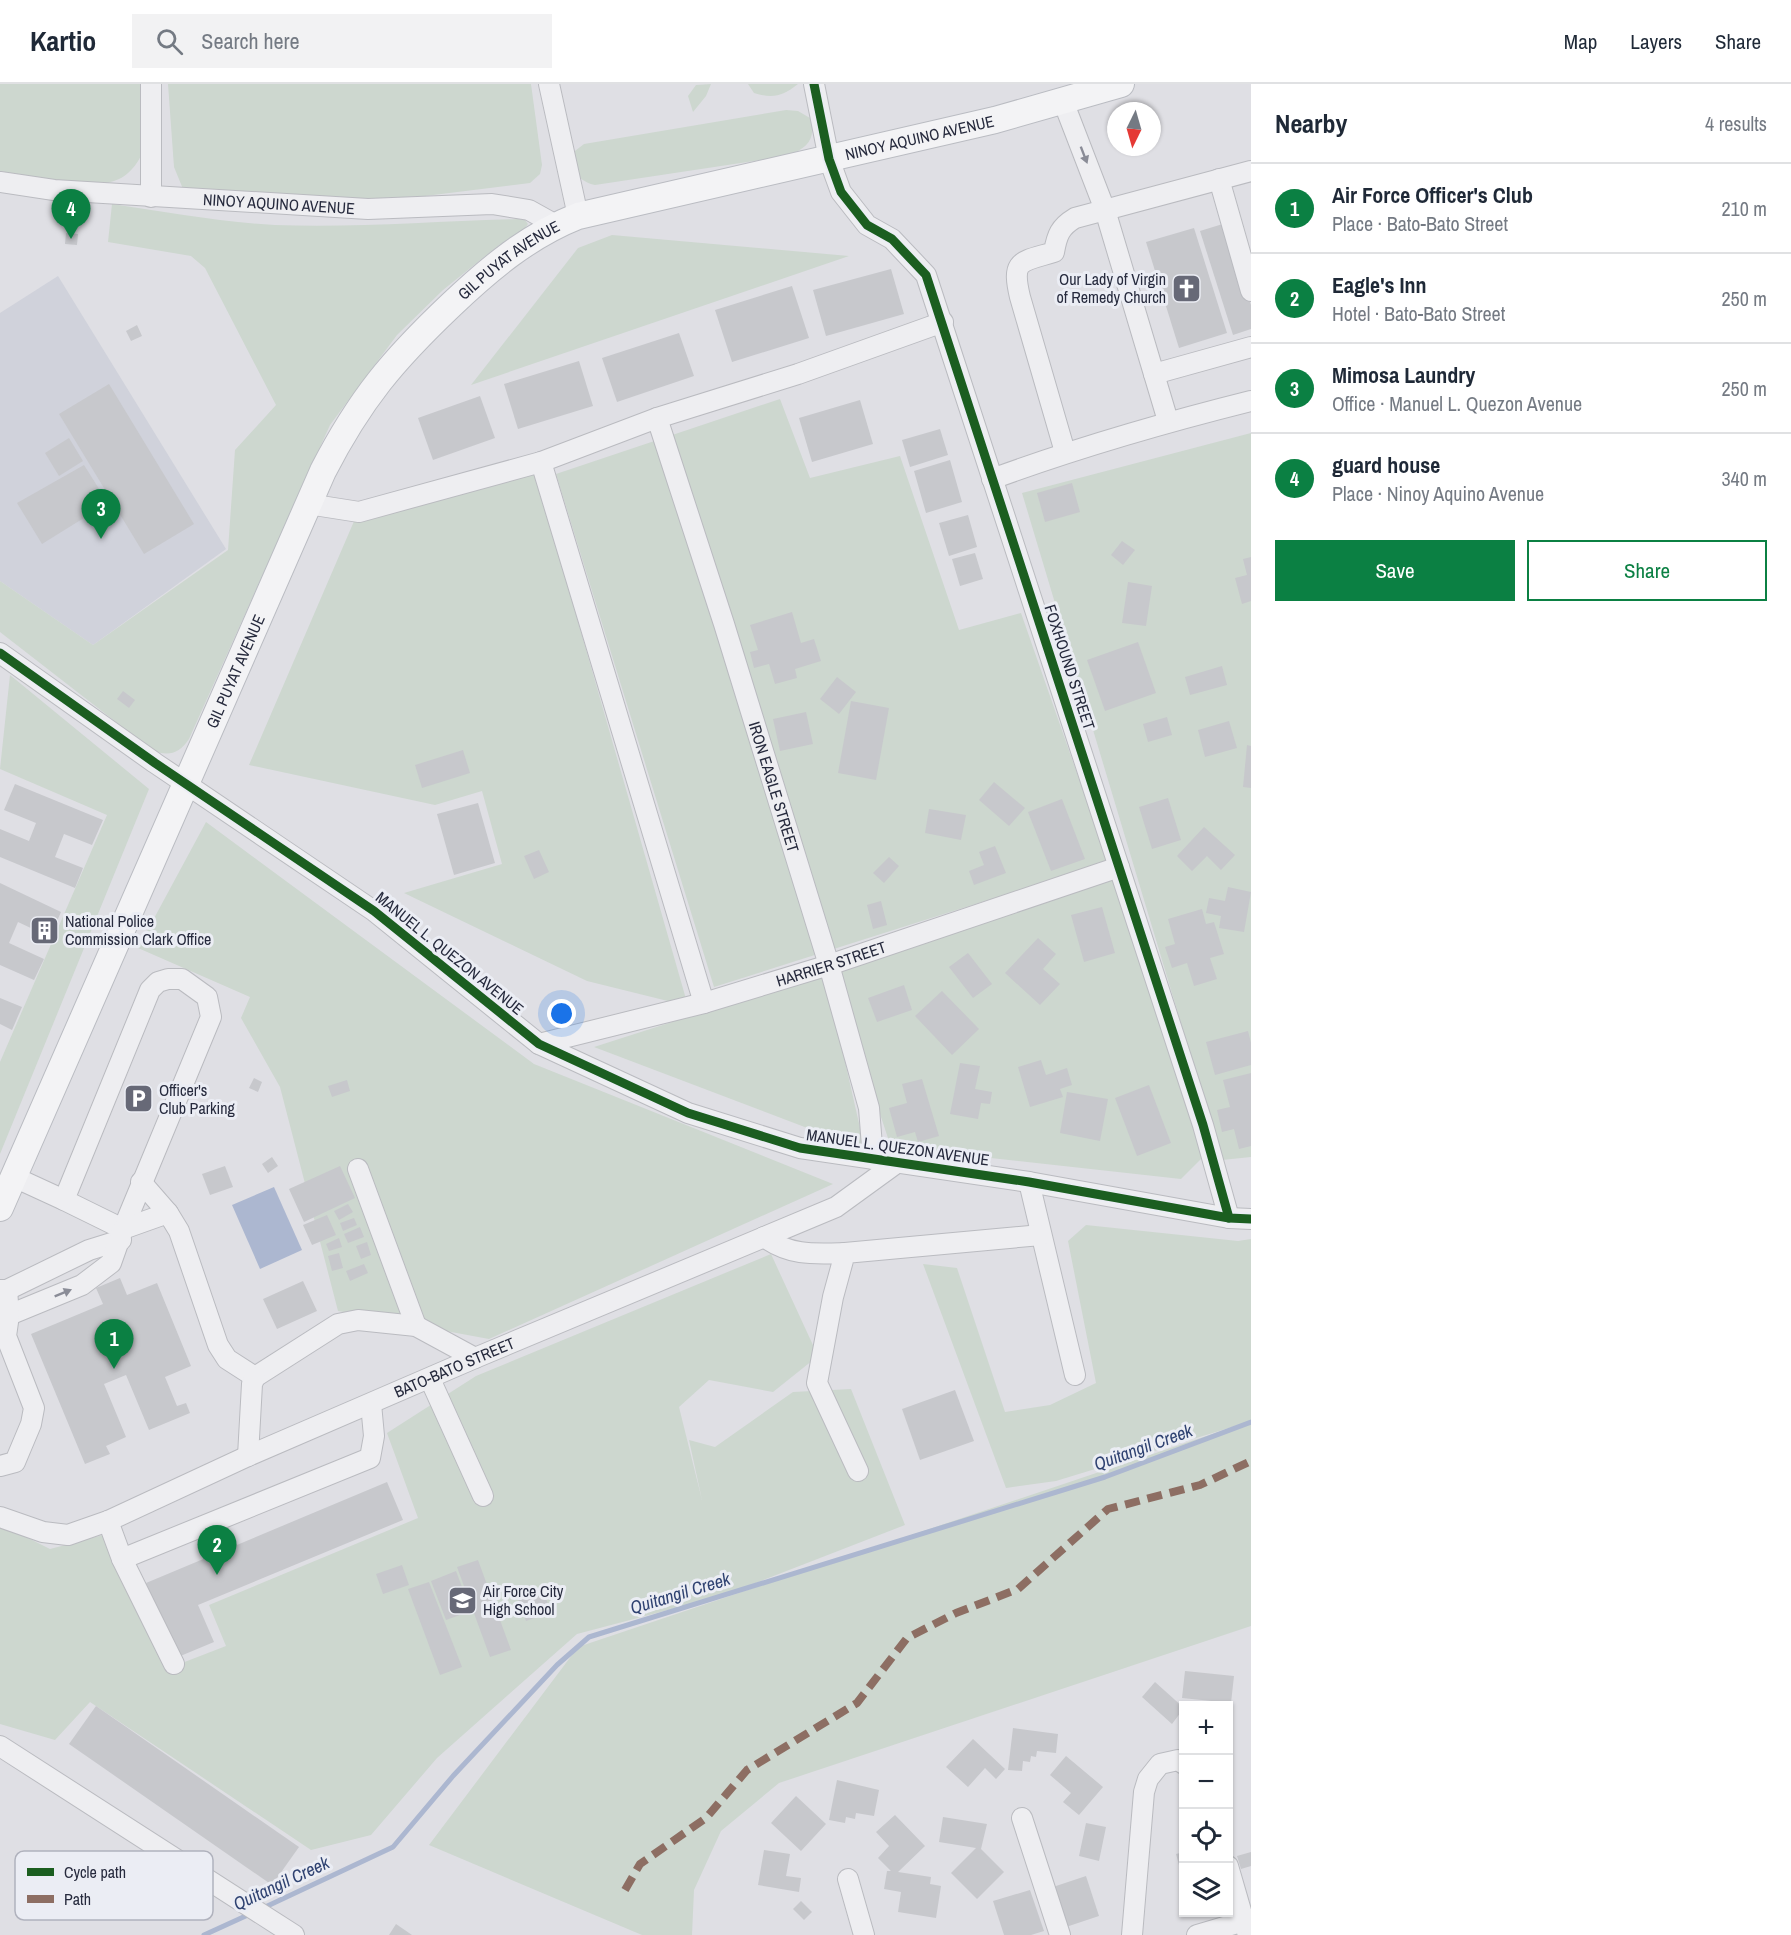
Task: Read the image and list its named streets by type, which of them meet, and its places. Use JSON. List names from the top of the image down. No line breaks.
{"streets":{"main road":["NINOY AQUINO AVENUE","GIL PUYAT AVENUE"],"street":["FOXHOUND STREET","IRON EAGLE STREET","MANUEL L. QUEZON AVENUE","HARRIER STREET","BATO-BATO STREET"]},"crossings":[["NINOY AQUINO AVENUE","GIL PUYAT AVENUE"],["NINOY AQUINO AVENUE","FOXHOUND STREET"],["GIL PUYAT AVENUE","MANUEL L. QUEZON AVENUE"],["FOXHOUND STREET","MANUEL L. QUEZON AVENUE"],["FOXHOUND STREET","HARRIER STREET"],["IRON EAGLE STREET","MANUEL L. QUEZON AVENUE"],["IRON EAGLE STREET","HARRIER STREET"],["MANUEL L. QUEZON AVENUE","HARRIER STREET"],["MANUEL L. QUEZON AVENUE","BATO-BATO STREET"]],"water":["Quitangil Creek"],"places":{"church":["Our Lady of Virgin of Remedy Church"],"building":["National Police Commission Clark Office"],"parking":["Officer's Club Parking"],"school or university":["Air Force City High School"]},"legend":["Cycle path","Path"],"north":"bottom","page":{"header":"Kartio","search":"Search here","nav":["Map","Layers","Share"],"heading":["Nearby","4 results"],"list":[{"mark":"1","name":"Air Force Officer's Club","note":"Place · Bato-Bato Street","value":"210 m"},{"mark":"2","name":"Eagle's Inn","note":"Hotel · Bato-Bato Street","value":"250 m"},{"mark":"3","name":"Mimosa Laundry","note":"Office · Manuel L. Quezon Avenue","value":"250 m"},{"mark":"4","name":"guard house","note":"Place · Ninoy Aquino Avenue","value":"340 m"}],"pins":["4","3","1","2"],"buttons":["Save","Share"],"map_buttons":["+","−"]}}
